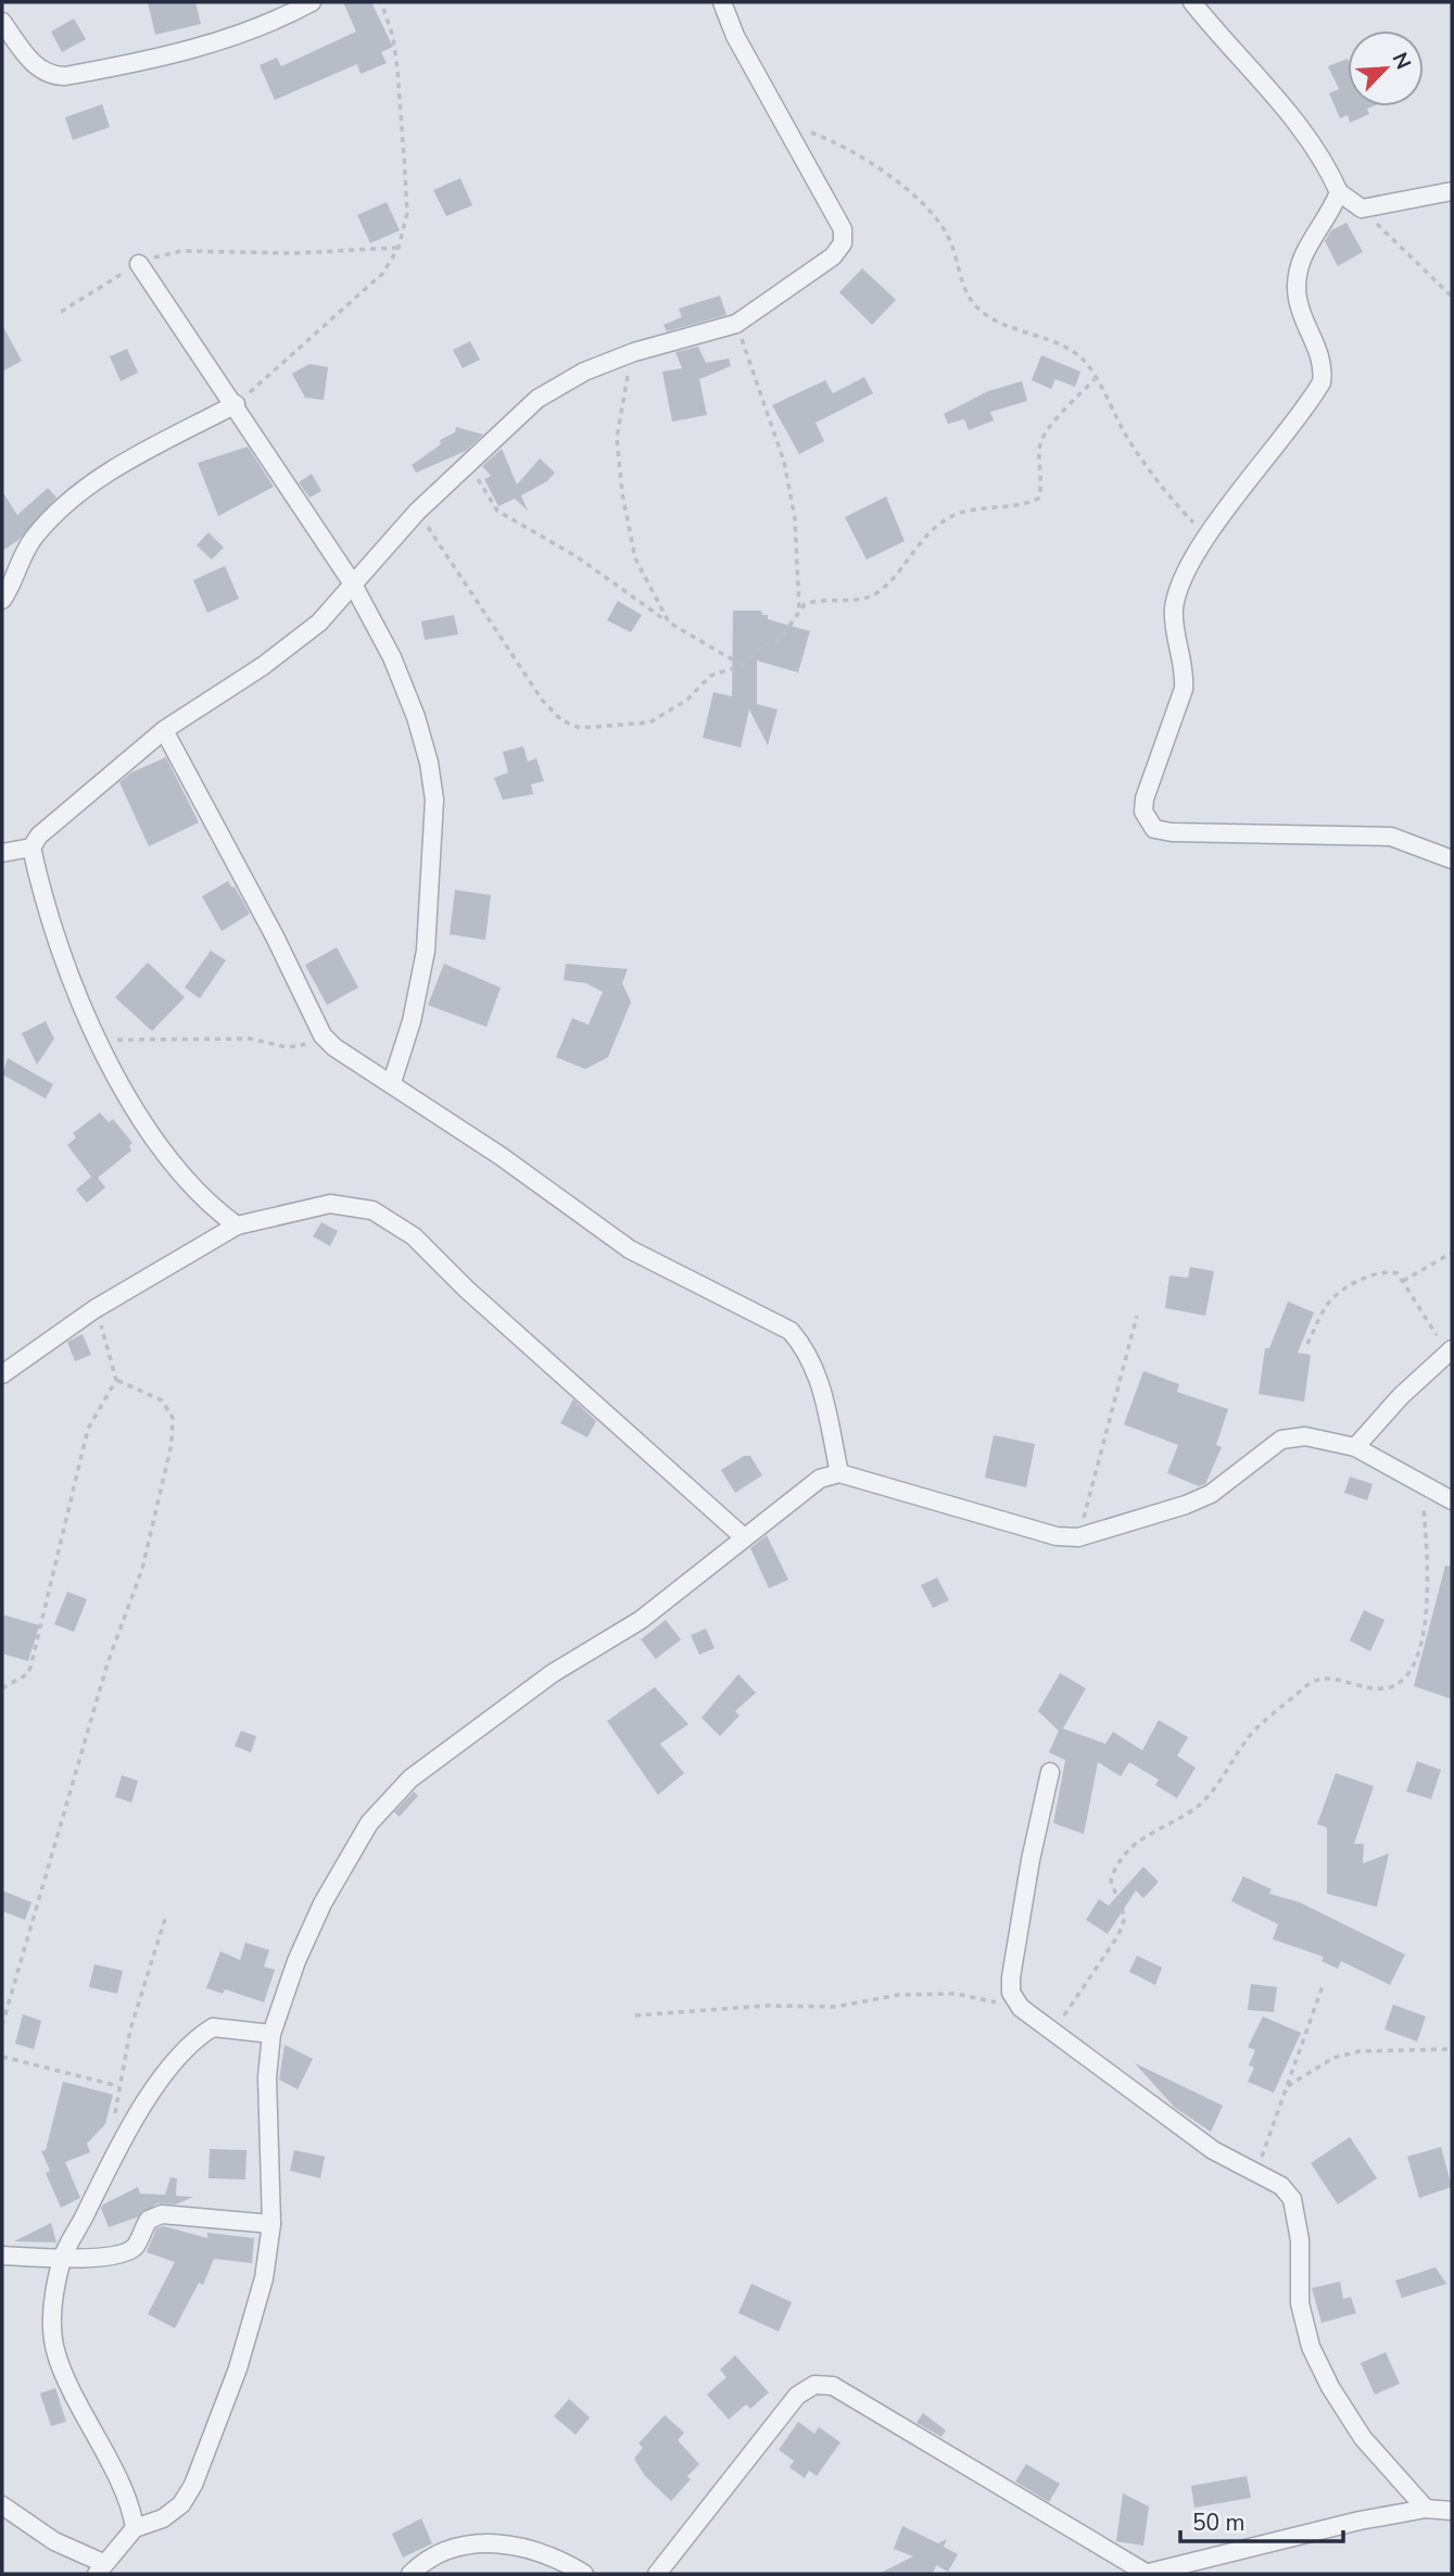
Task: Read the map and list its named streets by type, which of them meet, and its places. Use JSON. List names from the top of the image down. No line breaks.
{"scale_bar":"50 m","north":"top right"}
